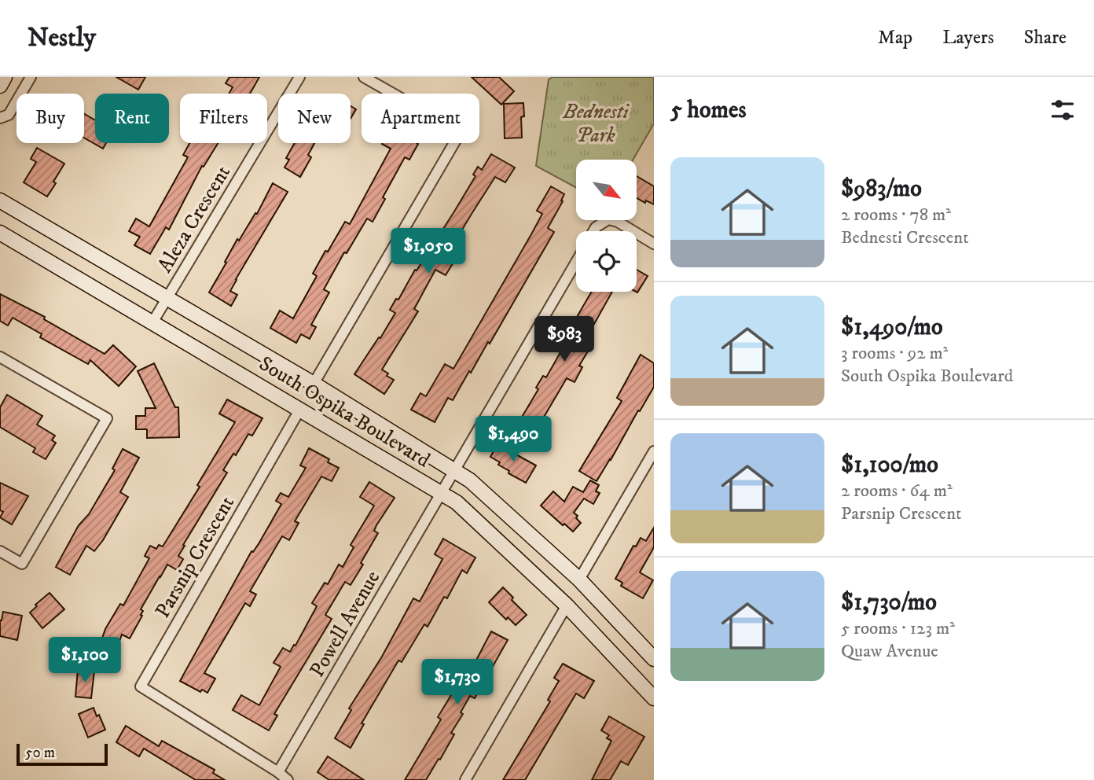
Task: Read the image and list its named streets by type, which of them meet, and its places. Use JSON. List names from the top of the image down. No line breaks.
{"streets":{"main road":["South Ospika Boulevard"],"street":["Aleza Crescent","Parsnip Crescent","Powell Avenue"]},"crossings":[["Aleza Crescent","South Ospika Boulevard"],["South Ospika Boulevard","Parsnip Crescent"],["South Ospika Boulevard","Powell Avenue"],["Parsnip Crescent","Powell Avenue"]],"parks":["Bednesti Park"],"scale_bar":"50 m","north":"bottom right","page":{"header":"Nestly","nav":["Map","Layers","Share"],"heading":"5 homes","chip":["Buy","Rent","Filters","New","Apartment"],"list":[{"name":"$983/mo","note":"2 rooms · 78 m² · Bednesti Crescent"},{"name":"$1,490/mo","note":"3 rooms · 92 m² · South Ospika Boulevard"},{"name":"$1,100/mo","note":"2 rooms · 64 m² · Parsnip Crescent"},{"name":"$1,730/mo","note":"5 rooms · 123 m² · Quaw Avenue"}],"price":["$1,050","$983","$1,490","$1,100","$1,730"],"scale":"50 m"}}
